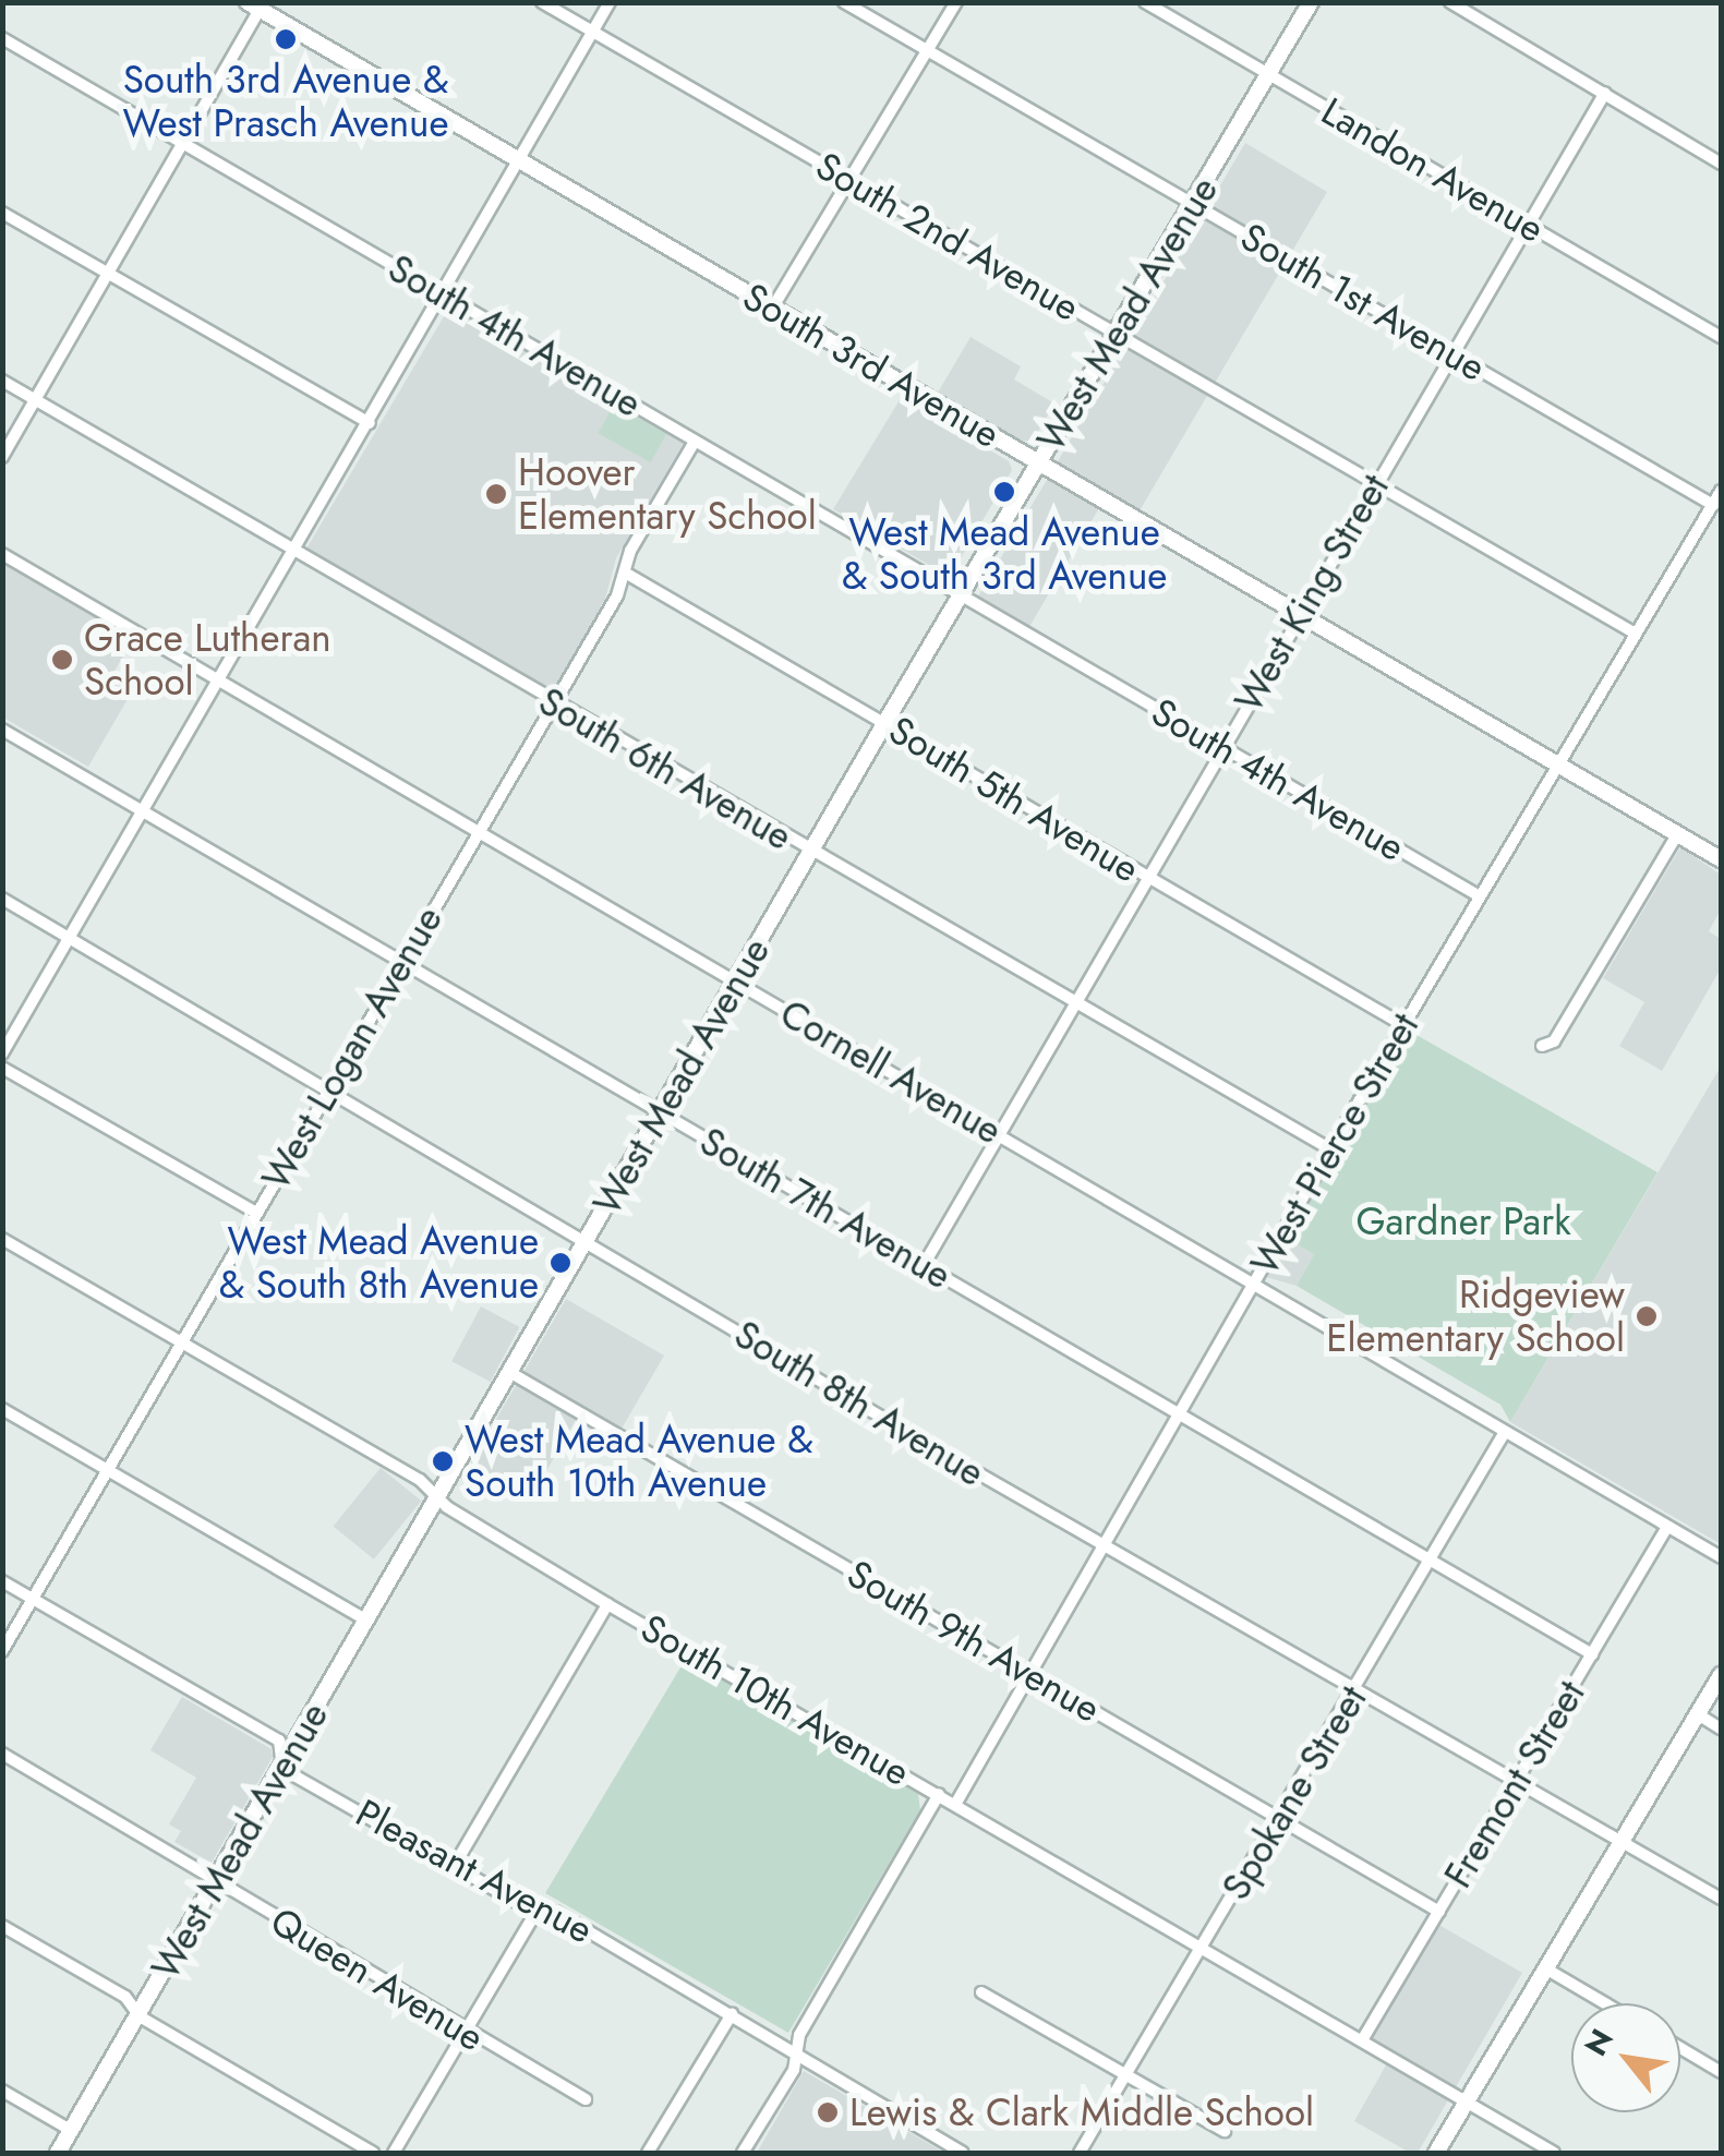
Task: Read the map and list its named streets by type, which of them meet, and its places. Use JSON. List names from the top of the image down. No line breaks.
{"streets":{"street":["Landon Avenue","South 2nd Avenue","South 1st Avenue","West Mead Avenue","South 4th Avenue","South 3rd Avenue","West King Street","South 6th Avenue","South 5th Avenue","West Logan Avenue","Cornell Avenue","West Pierce Street","South 7th Avenue","South 8th Avenue","South 9th Avenue","South 10th Avenue","Fremont Street","Spokane Street","Pleasant Avenue","Queen Avenue"]},"crossings":[["Landon Avenue","West Mead Avenue"],["Landon Avenue","West King Street"],["South 2nd Avenue","West Mead Avenue"],["South 2nd Avenue","West King Street"],["South 2nd Avenue","West Pierce Street"],["South 1st Avenue","West Mead Avenue"],["South 1st Avenue","West King Street"],["South 1st Avenue","West Pierce Street"],["West Mead Avenue","South 4th Avenue"],["West Mead Avenue","South 3rd Avenue"],["West Mead Avenue","South 6th Avenue"],["West Mead Avenue","South 5th Avenue"],["West Mead Avenue","Cornell Avenue"],["West Mead Avenue","South 7th Avenue"],["West Mead Avenue","South 8th Avenue"],["West Mead Avenue","South 9th Avenue"],["West Mead Avenue","South 10th Avenue"],["West Mead Avenue","Pleasant Avenue"],["West Mead Avenue","Queen Avenue"],["South 4th Avenue","West King Street"],["South 4th Avenue","West Logan Avenue"],["South 4th Avenue","West Pierce Street"],["South 3rd Avenue","West King Street"],["South 3rd Avenue","West Pierce Street"],["West King Street","South 6th Avenue"],["West King Street","South 5th Avenue"],["West King Street","Cornell Avenue"],["West King Street","South 7th Avenue"],["South 6th Avenue","West Logan Avenue"],["South 6th Avenue","West Pierce Street"],["South 5th Avenue","West Logan Avenue"],["South 5th Avenue","West Pierce Street"],["West Logan Avenue","Cornell Avenue"],["West Logan Avenue","South 7th Avenue"],["West Logan Avenue","South 8th Avenue"],["West Logan Avenue","South 10th Avenue"],["West Logan Avenue","Pleasant Avenue"],["Cornell Avenue","West Pierce Street"],["Cornell Avenue","Fremont Street"],["Cornell Avenue","Spokane Street"],["West Pierce Street","South 7th Avenue"],["West Pierce Street","South 8th Avenue"],["West Pierce Street","South 9th Avenue"],["West Pierce Street","South 10th Avenue"],["South 7th Avenue","Fremont Street"],["South 7th Avenue","Spokane Street"],["South 8th Avenue","Fremont Street"],["South 8th Avenue","Spokane Street"],["South 9th Avenue","Fremont Street"],["South 9th Avenue","Spokane Street"],["South 10th Avenue","Fremont Street"],["South 10th Avenue","Spokane Street"]],"parks":["Gardner Park"],"places":["South 3rd Avenue & West Prasch Avenue","West Mead Avenue & South 3rd Avenue","Hoover Elementary School","Grace Lutheran School","West Mead Avenue & South 8th Avenue","Ridgeview Elementary School","West Mead Avenue & South 10th Avenue","Lewis & Clark Middle School"],"north":"top left"}
